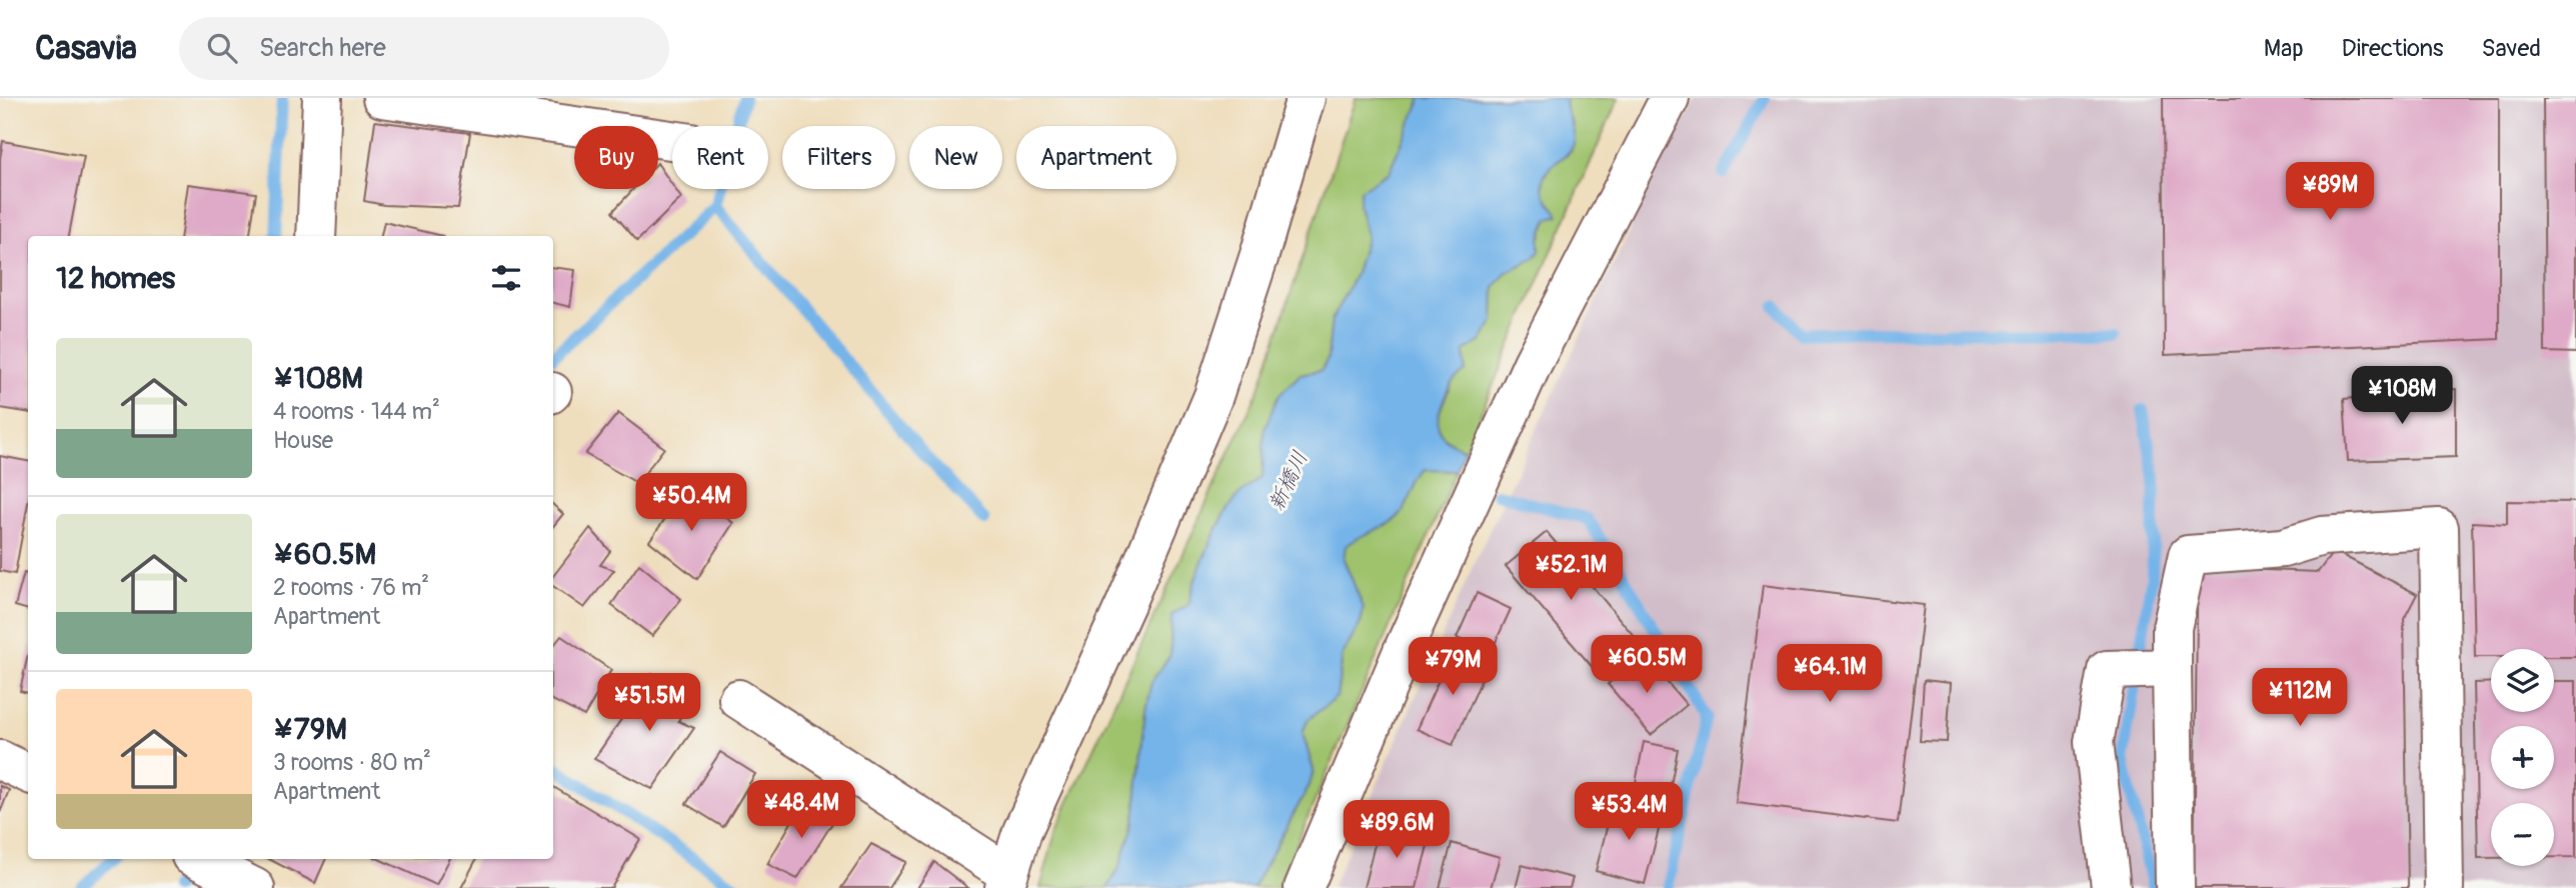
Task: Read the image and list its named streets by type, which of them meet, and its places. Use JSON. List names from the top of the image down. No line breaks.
{"water":["新橋川"],"page":{"header":"Casavia","search":"Search here","nav":["Map","Directions","Saved"],"chip":["Buy","Rent","Filters","New","Apartment"],"price":["¥89M","¥108M","¥50.4M","¥52.1M","¥60.5M","¥79M","¥64.1M","¥112M","¥51.5M","¥48.4M","¥53.4M","¥89.6M"],"heading":"12 homes","list":[{"name":"¥108M","note":"4 rooms · 144 m² · House"},{"name":"¥60.5M","note":"2 rooms · 76 m² · Apartment"},{"name":"¥79M","note":"3 rooms · 80 m² · Apartment"}],"map_buttons":["+","−"]}}
